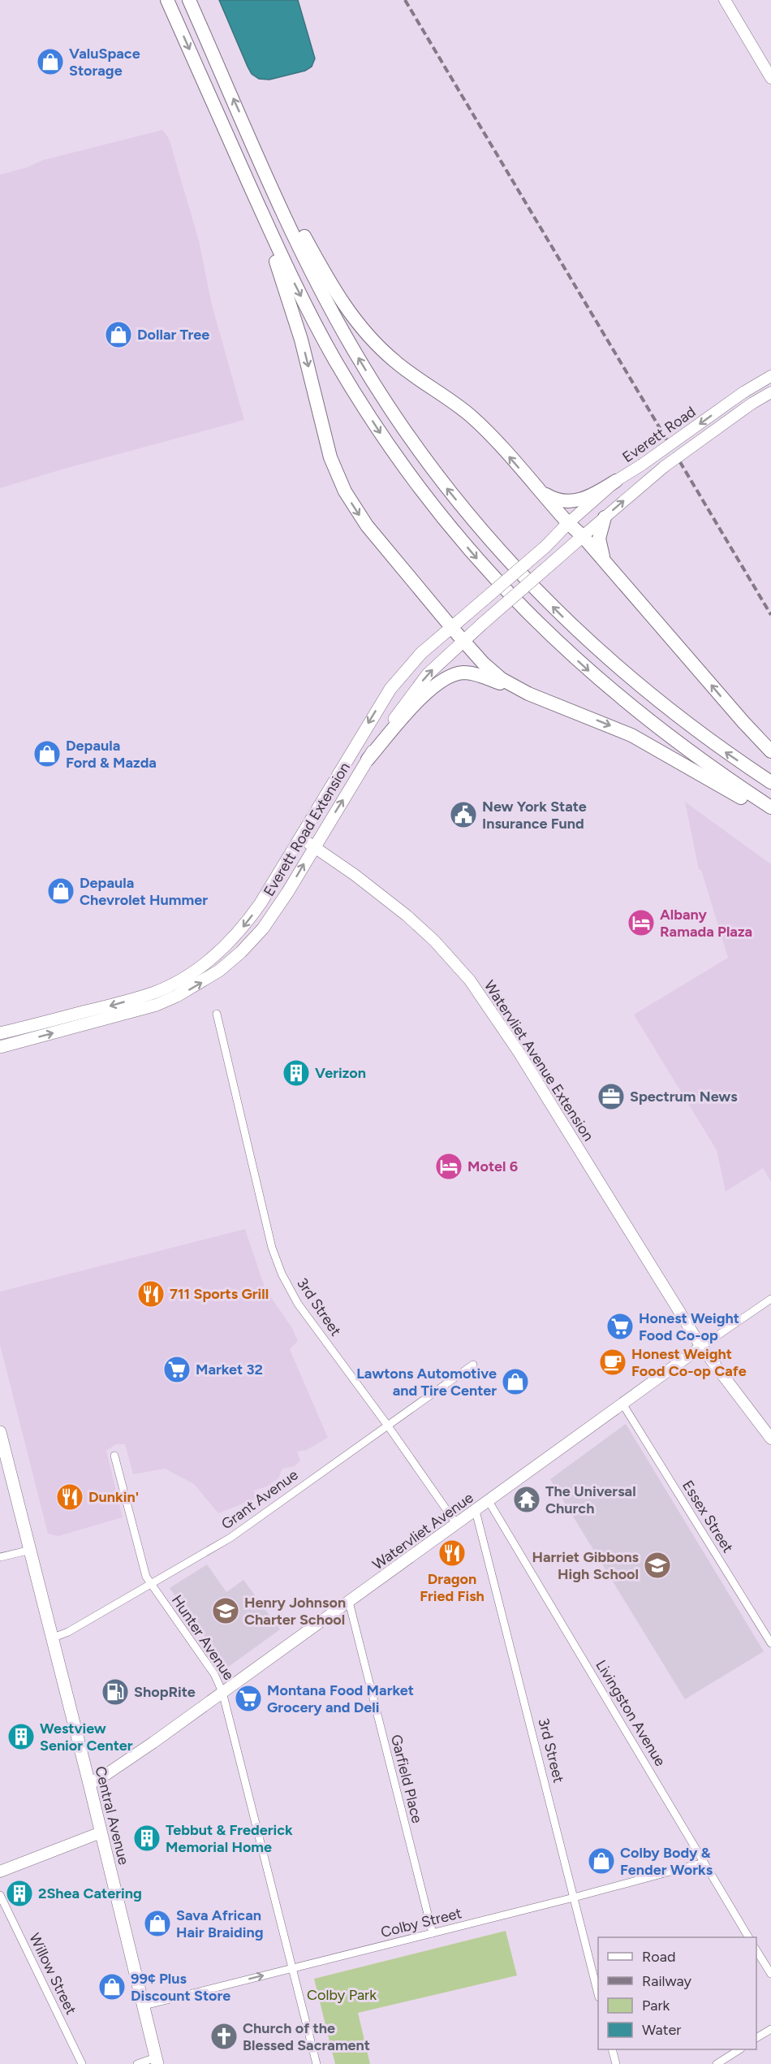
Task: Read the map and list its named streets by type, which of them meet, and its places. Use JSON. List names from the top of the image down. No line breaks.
{"streets":{"main road":["Everett Road Extension","Central Avenue"],"street":["Everett Road","Watervliet Avenue Extension","3rd Street","Grant Avenue","Essex Street","Watervliet Avenue","Hunter Avenue","Livingston Avenue","Garfield Place","Colby Street","Willow Street"]},"crossings":[["Everett Road","Everett Road Extension"],["Everett Road Extension","Watervliet Avenue Extension"],["Watervliet Avenue Extension","Watervliet Avenue"],["3rd Street","Grant Avenue"],["3rd Street","Watervliet Avenue"],["3rd Street","Colby Street"],["Grant Avenue","Hunter Avenue"],["Grant Avenue","Central Avenue"],["Essex Street","Watervliet Avenue"],["Watervliet Avenue","Hunter Avenue"],["Watervliet Avenue","Livingston Avenue"],["Watervliet Avenue","Garfield Place"],["Watervliet Avenue","Central Avenue"],["Hunter Avenue","Colby Street"],["Livingston Avenue","Colby Street"],["Garfield Place","Colby Street"],["Central Avenue","Colby Street"]],"parks":["Colby Park"],"places":{"shop":["ValuSpace Storage","Dollar Tree","Depaula Ford & Mazda","Depaula Chevrolet Hummer","Lawtons Automotive and Tire Center","Colby Body & Fender Works","Sava African Hair Braiding","99¢ Plus Discount Store"],"public building":["New York State Insurance Fund"],"hotel":["Albany Ramada Plaza","Motel 6"],"building":["Verizon","Westview Senior Center","Tebbut & Frederick Memorial Home","2Shea Catering"],"office":["Spectrum News"],"restaurant":["711 Sports Grill","Dunkin'","Dragon Fried Fish"],"supermarket":["Honest Weight Food Co-op","Market 32","Montana Food Market Grocery and Deli"],"cafe":["Honest Weight Food Co-op Cafe"],"temple":["The Universal Church"],"school or university":["Harriet Gibbons High School","Henry Johnson Charter School"],"fuel station":["ShopRite"],"church":["Church of the Blessed Sacrament"]},"legend":["Road","Railway","Park","Water"]}
